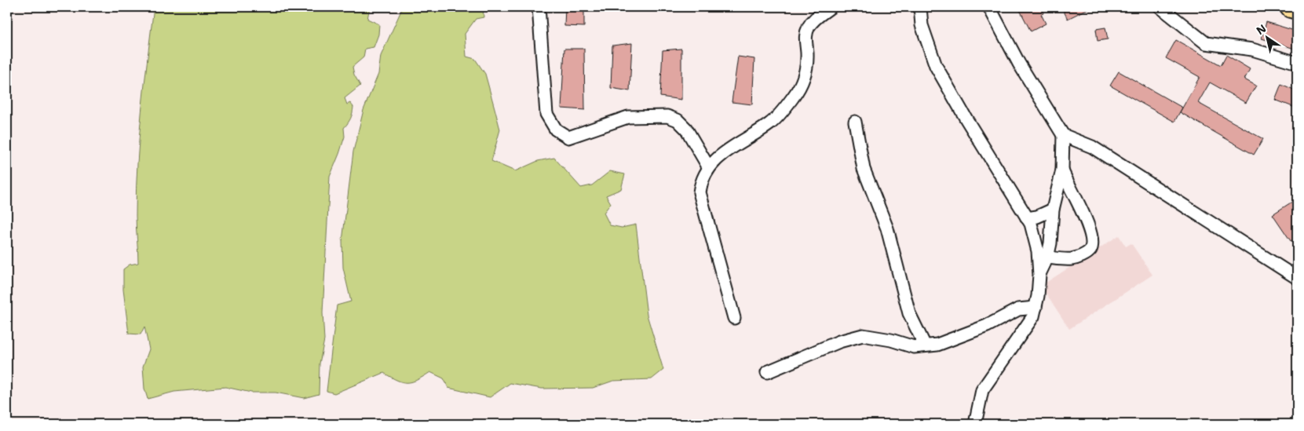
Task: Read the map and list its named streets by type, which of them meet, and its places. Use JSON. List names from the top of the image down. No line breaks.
{"north":"top left"}
